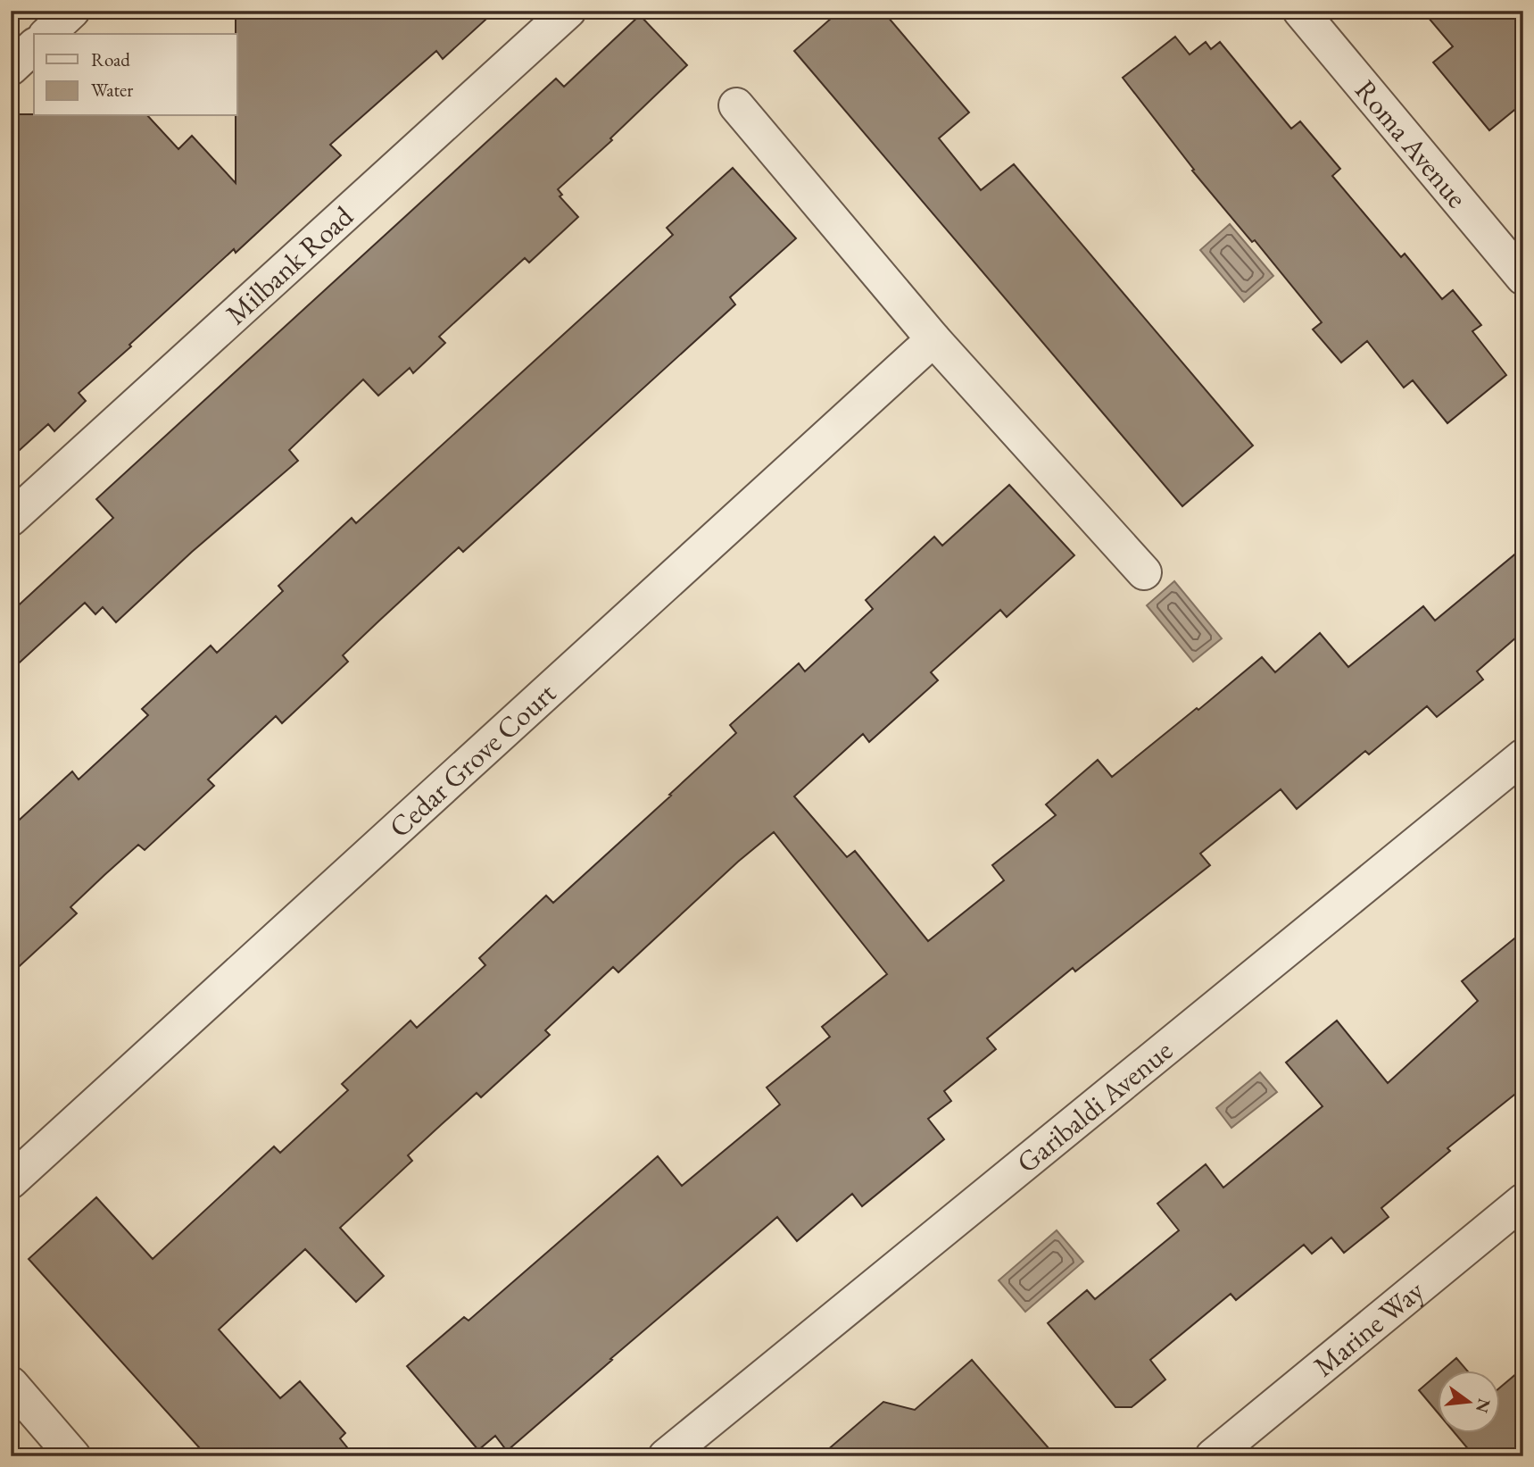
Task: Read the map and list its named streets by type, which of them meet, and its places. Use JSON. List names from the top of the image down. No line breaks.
{"streets":{"street":["Roma Avenue","Milbank Road","Cedar Grove Court","Garibaldi Avenue","Marine Way"]},"legend":["Road","Water"],"north":"right"}
